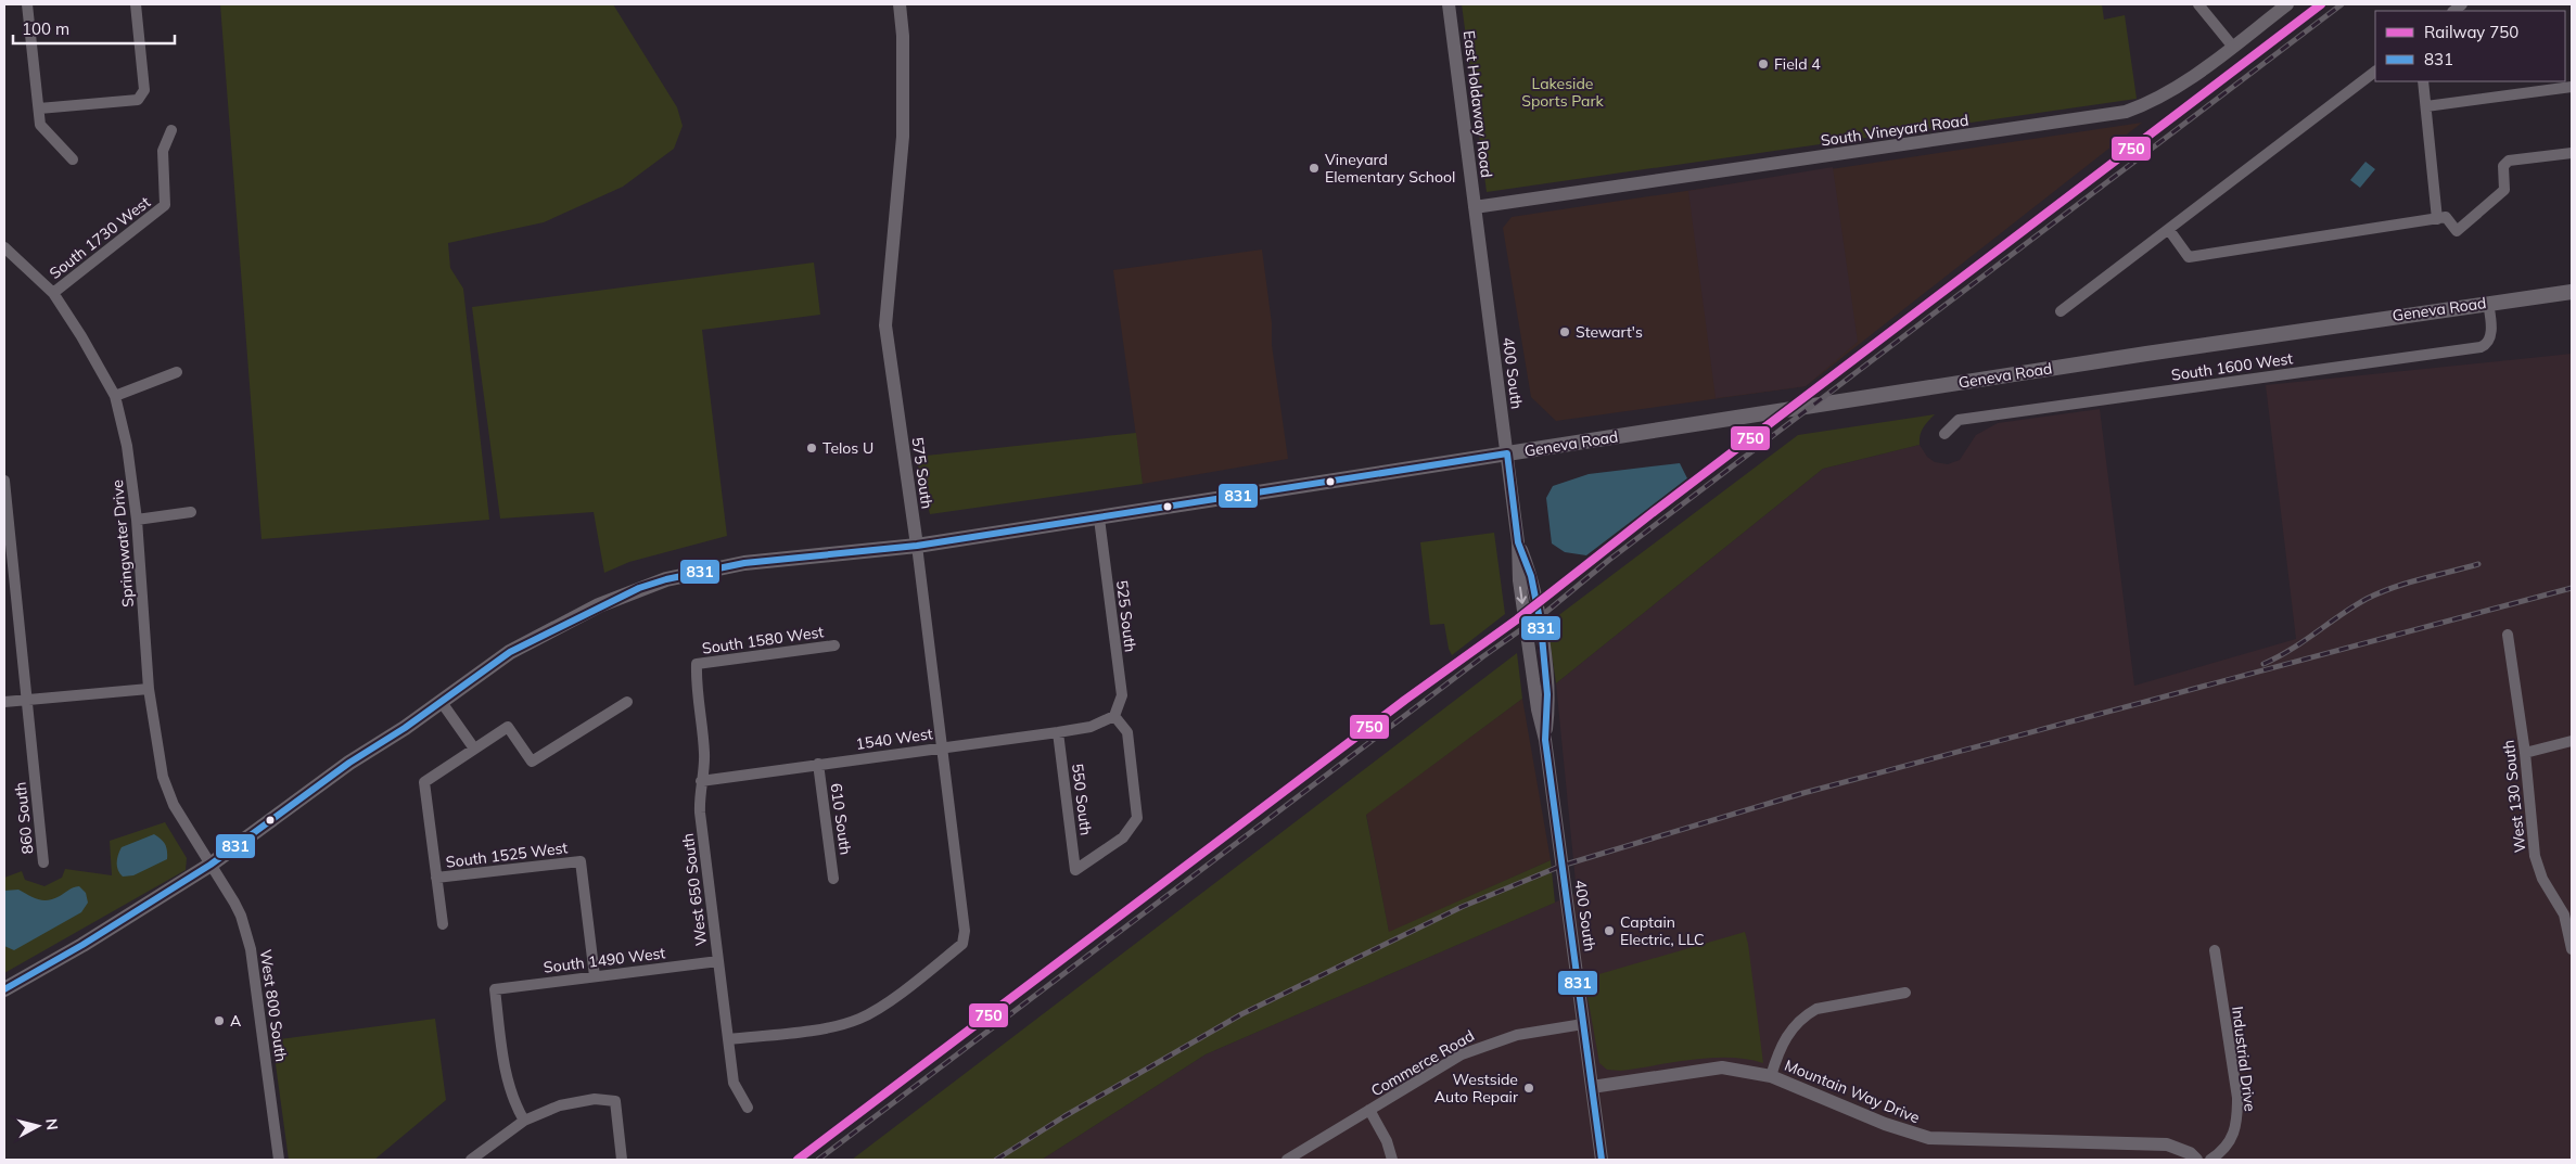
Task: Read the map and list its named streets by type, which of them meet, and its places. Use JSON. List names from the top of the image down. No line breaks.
{"streets":{"main road":["Geneva Road"],"street":["East Holdaway Road","South Vineyard Road","South 1730 West","South 1600 West","400 South","575 South","Springwater Drive","525 South","South 1580 West","1540 West","West 130 South","550 South","860 South","610 South","South 1525 West","West 650 South","South 1490 West","West 800 South","Industrial Drive","Commerce Road","Mountain Way Drive"]},"crossings":[["East Holdaway Road","South Vineyard Road"],["East Holdaway Road","400 South"],["South Vineyard Road","400 South"],["South 1730 West","Springwater Drive"],["Geneva Road","South 1600 West"],["Geneva Road","400 South"],["Geneva Road","575 South"],["Geneva Road","Springwater Drive"],["Geneva Road","525 South"],["Geneva Road","West 800 South"],["400 South","Commerce Road"],["400 South","Mountain Way Drive"],["575 South","1540 West"],["575 South","West 650 South"],["Springwater Drive","West 800 South"],["525 South","1540 West"],["525 South","550 South"],["South 1580 West","West 650 South"],["1540 West","550 South"],["1540 West","610 South"],["1540 West","West 650 South"],["South 1525 West","South 1490 West"],["West 650 South","South 1490 West"]],"parks":["Lakeside Sports Park"],"places":["Field 4","Vineyard Elementary School","Stewart's","Telos U","Captain Electric, LLC","A","Westside Auto Repair"],"lines":["rail line 750","transit line 831"],"legend":["Railway 750","831"],"scale_bar":"100 m","north":"right"}
